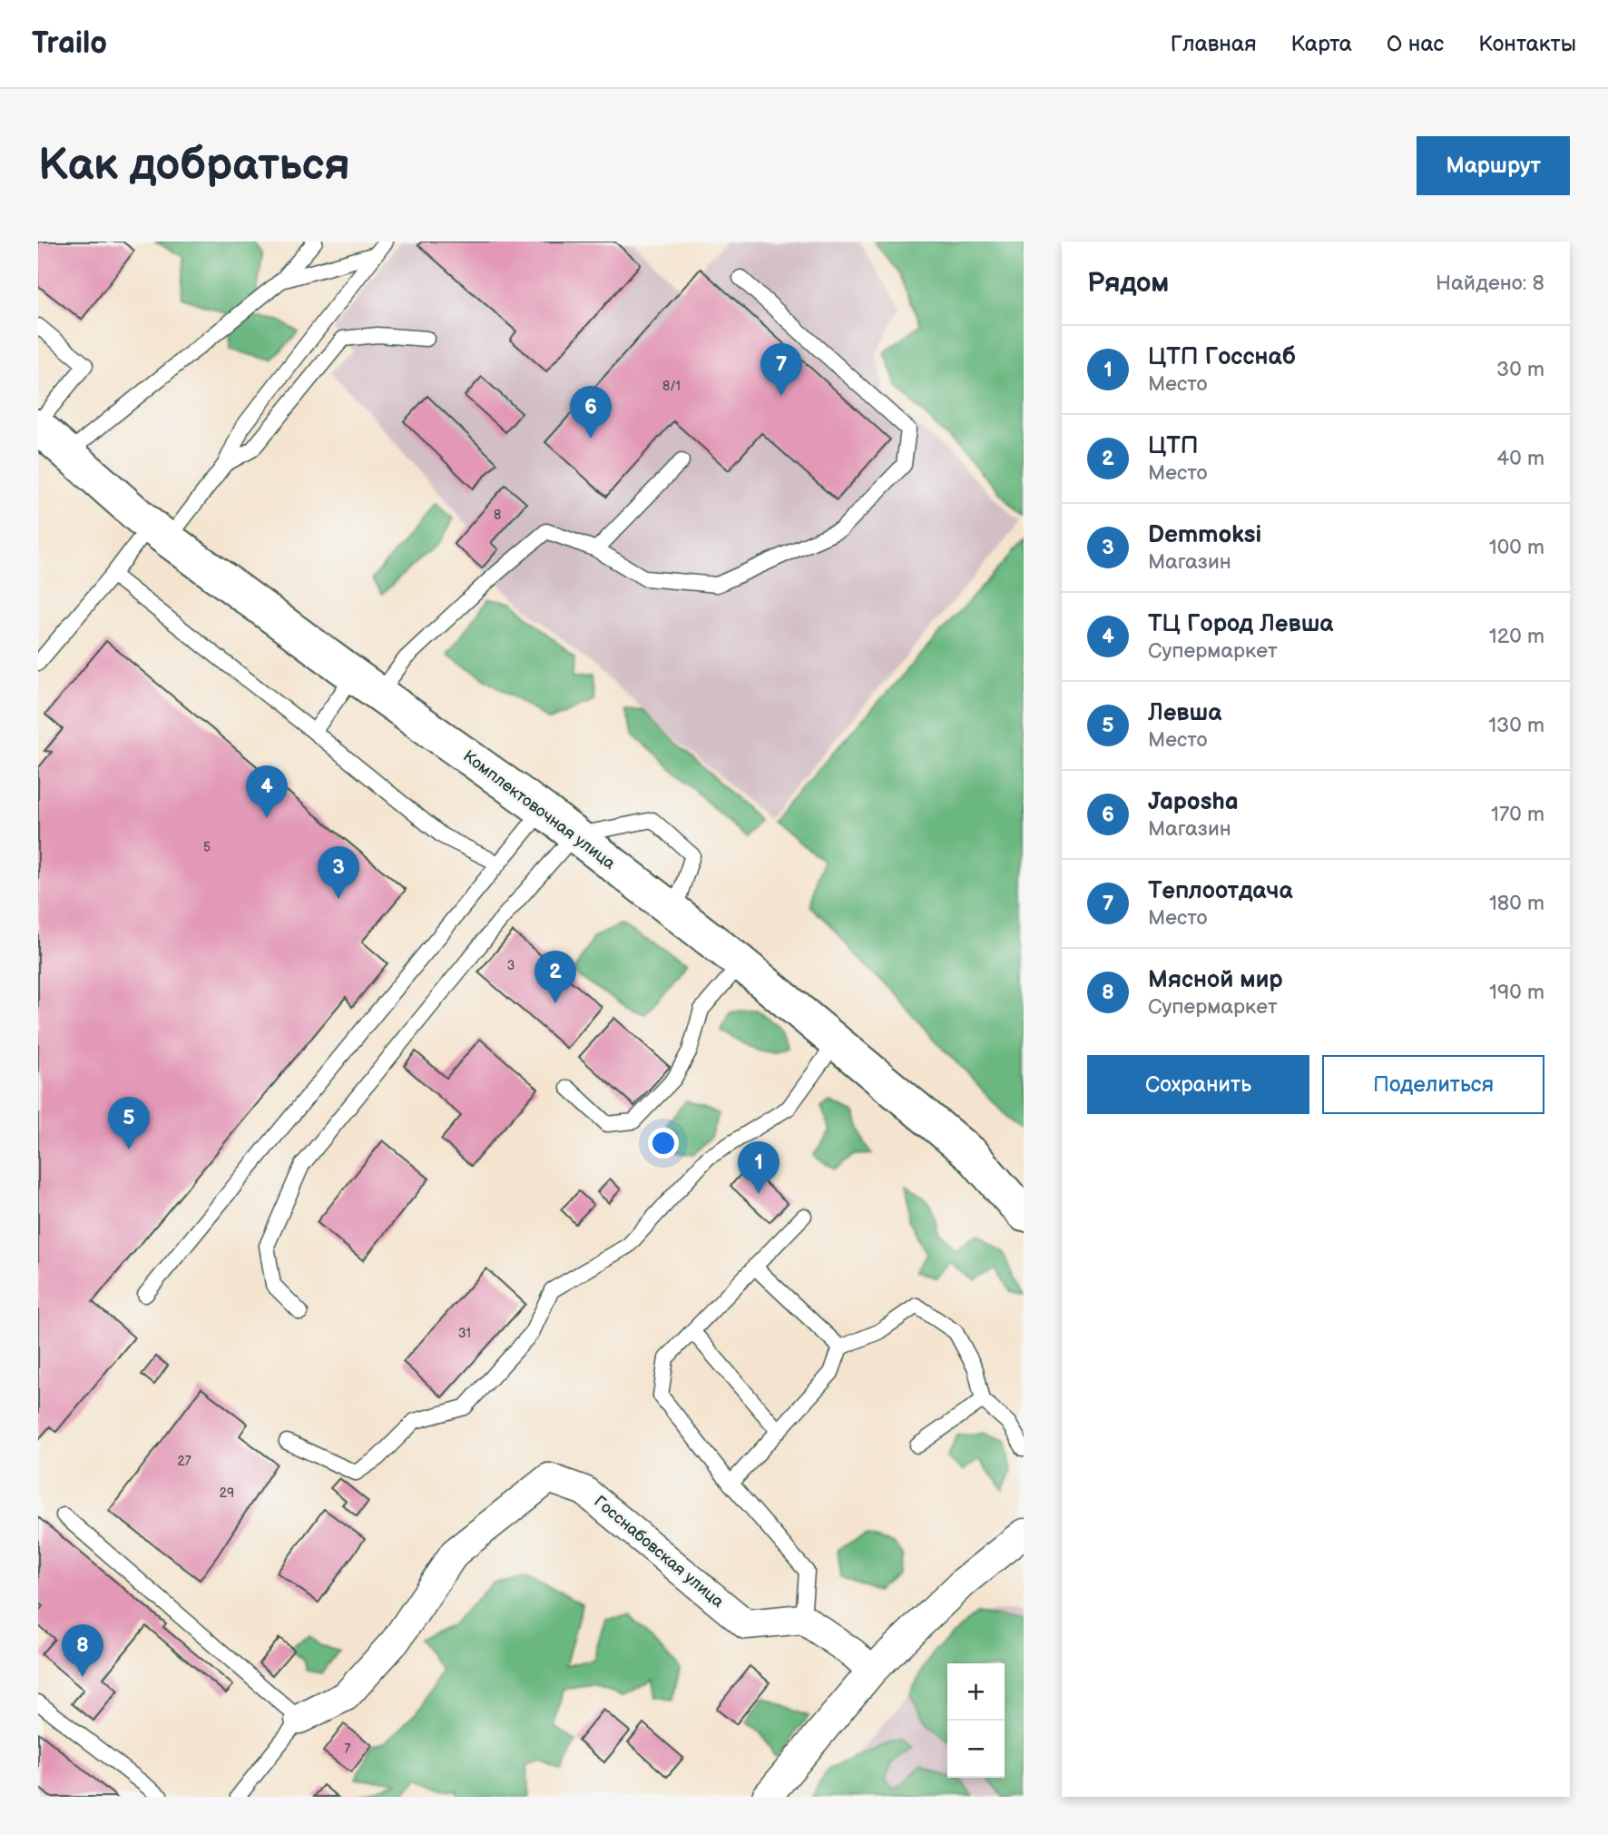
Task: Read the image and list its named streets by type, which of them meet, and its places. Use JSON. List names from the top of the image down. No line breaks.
{"streets":{"street":["Комплектовочная улица","Госснабовская улица"]},"house_numbers":["8/1","8","5","3","31","27","29","7"],"page":{"header":"Trailo","nav":["Главная","Карта","О нас","Контакты"],"buttons":["Маршрут",["Сохранить","Поделиться"]],"title":"Как добраться","heading":["Рядом","Найдено: 8"],"list":[{"mark":"1","name":"ЦТП Госснаб","note":"Место","value":"30 m"},{"mark":"2","name":"ЦТП","note":"Место","value":"40 m"},{"mark":"3","name":"Demmoksi","note":"Магазин","value":"100 m"},{"mark":"4","name":"ТЦ Город Левша","note":"Супермаркет","value":"120 m"},{"mark":"5","name":"Левша","note":"Место","value":"130 m"},{"mark":"6","name":"Japosha","note":"Магазин","value":"170 m"},{"mark":"7","name":"Теплоотдача","note":"Место","value":"180 m"},{"mark":"8","name":"Мясной мир","note":"Супермаркет","value":"190 m"}],"pins":["7","6","4","3","2","5","1","8"],"map_buttons":["+","−"]}}
